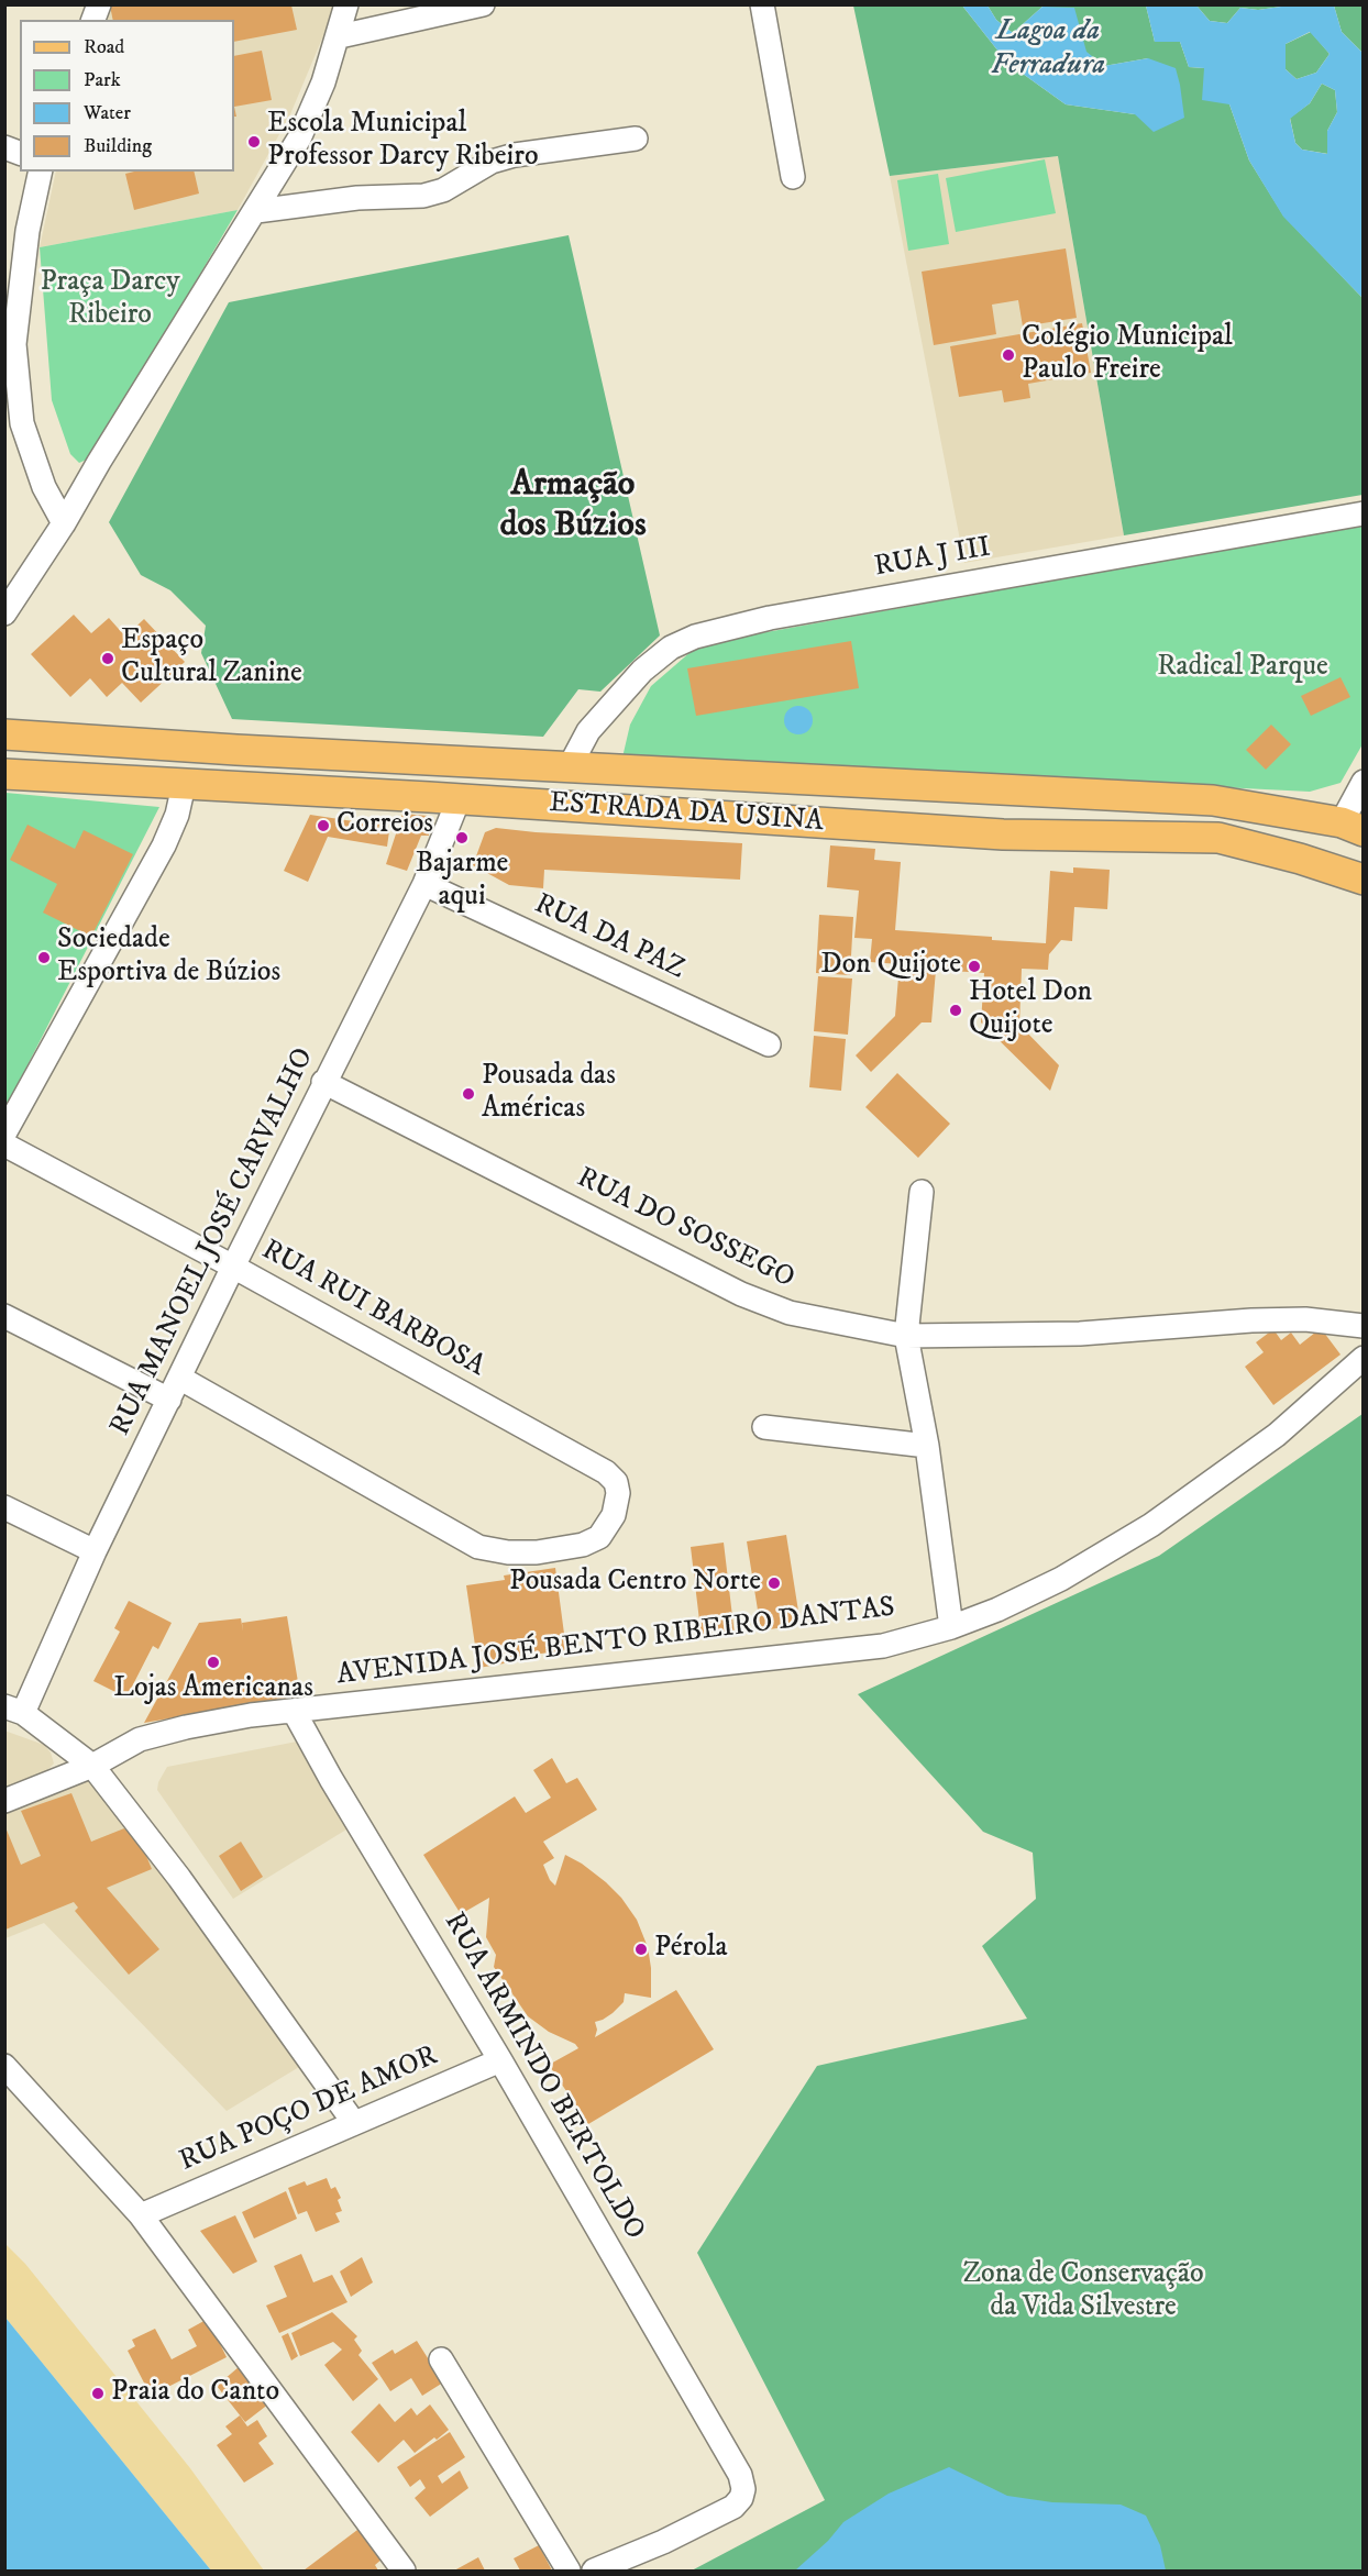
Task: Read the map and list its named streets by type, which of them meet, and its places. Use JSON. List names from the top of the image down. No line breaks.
{"streets":{"main road":["ESTRADA DA USINA"],"street":["RUA J III","RUA DA PAZ","RUA DO SOSSEGO","RUA MANOEL JOSÉ CARVALHO","RUA RUI BARBOSA","AVENIDA JOSÉ BENTO RIBEIRO DANTAS","RUA ARMINDO BERTOLDO","RUA POÇO DE AMOR"]},"crossings":[["RUA J III","ESTRADA DA USINA"],["ESTRADA DA USINA","RUA MANOEL JOSÉ CARVALHO"],["RUA DA PAZ","RUA MANOEL JOSÉ CARVALHO"],["RUA DO SOSSEGO","RUA MANOEL JOSÉ CARVALHO"],["RUA MANOEL JOSÉ CARVALHO","RUA RUI BARBOSA"],["AVENIDA JOSÉ BENTO RIBEIRO DANTAS","RUA ARMINDO BERTOLDO"],["RUA ARMINDO BERTOLDO","RUA POÇO DE AMOR"]],"districts":["Armação dos Búzios"],"water":["Lagoa da Ferradura"],"parks":["Praça Darcy Ribeiro","Radical Parque","Zona de Conservação da Vida Silvestre"],"places":["Escola Municipal Professor Darcy Ribeiro","Colégio Municipal Paulo Freire","Espaço Cultural Zanine","Correios","Bajarme aqui","Sociedade Esportiva de Búzios","Don Quijote","Hotel Don Quijote","Pousada das Américas","Pousada Centro Norte","Lojas Americanas","Pérola","Praia do Canto"],"legend":["Road","Park","Water","Building"]}
